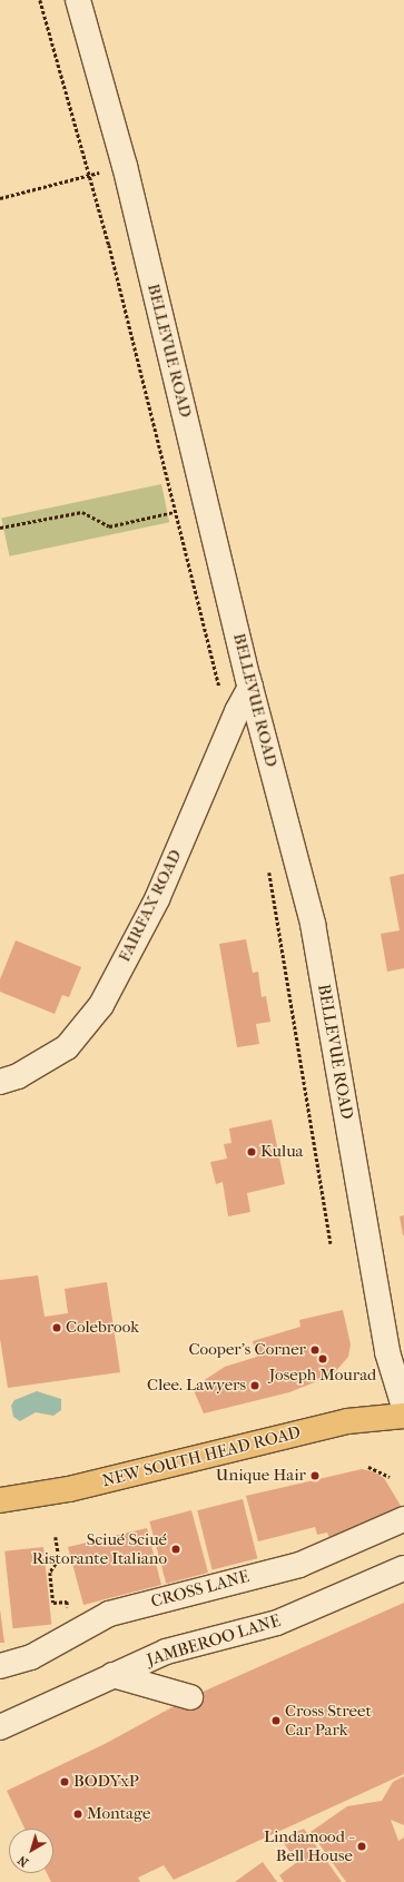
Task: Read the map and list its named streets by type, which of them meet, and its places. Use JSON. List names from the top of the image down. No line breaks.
{"streets":{"main road":["NEW SOUTH HEAD ROAD"],"street":["BELLEVUE ROAD","FAIRFAX ROAD","CROSS LANE","JAMBEROO LANE"]},"crossings":[["BELLEVUE ROAD","FAIRFAX ROAD"]],"places":["Kulua","Colebrook","Cooper’s Corner","Joseph Mourad","Clee. Lawyers","Unique Hair","Sciué Sciué Ristorante Italiano","Cross Street Car Park","BODYxP","Montage","Lindamood - Bell House"],"north":"bottom left"}
